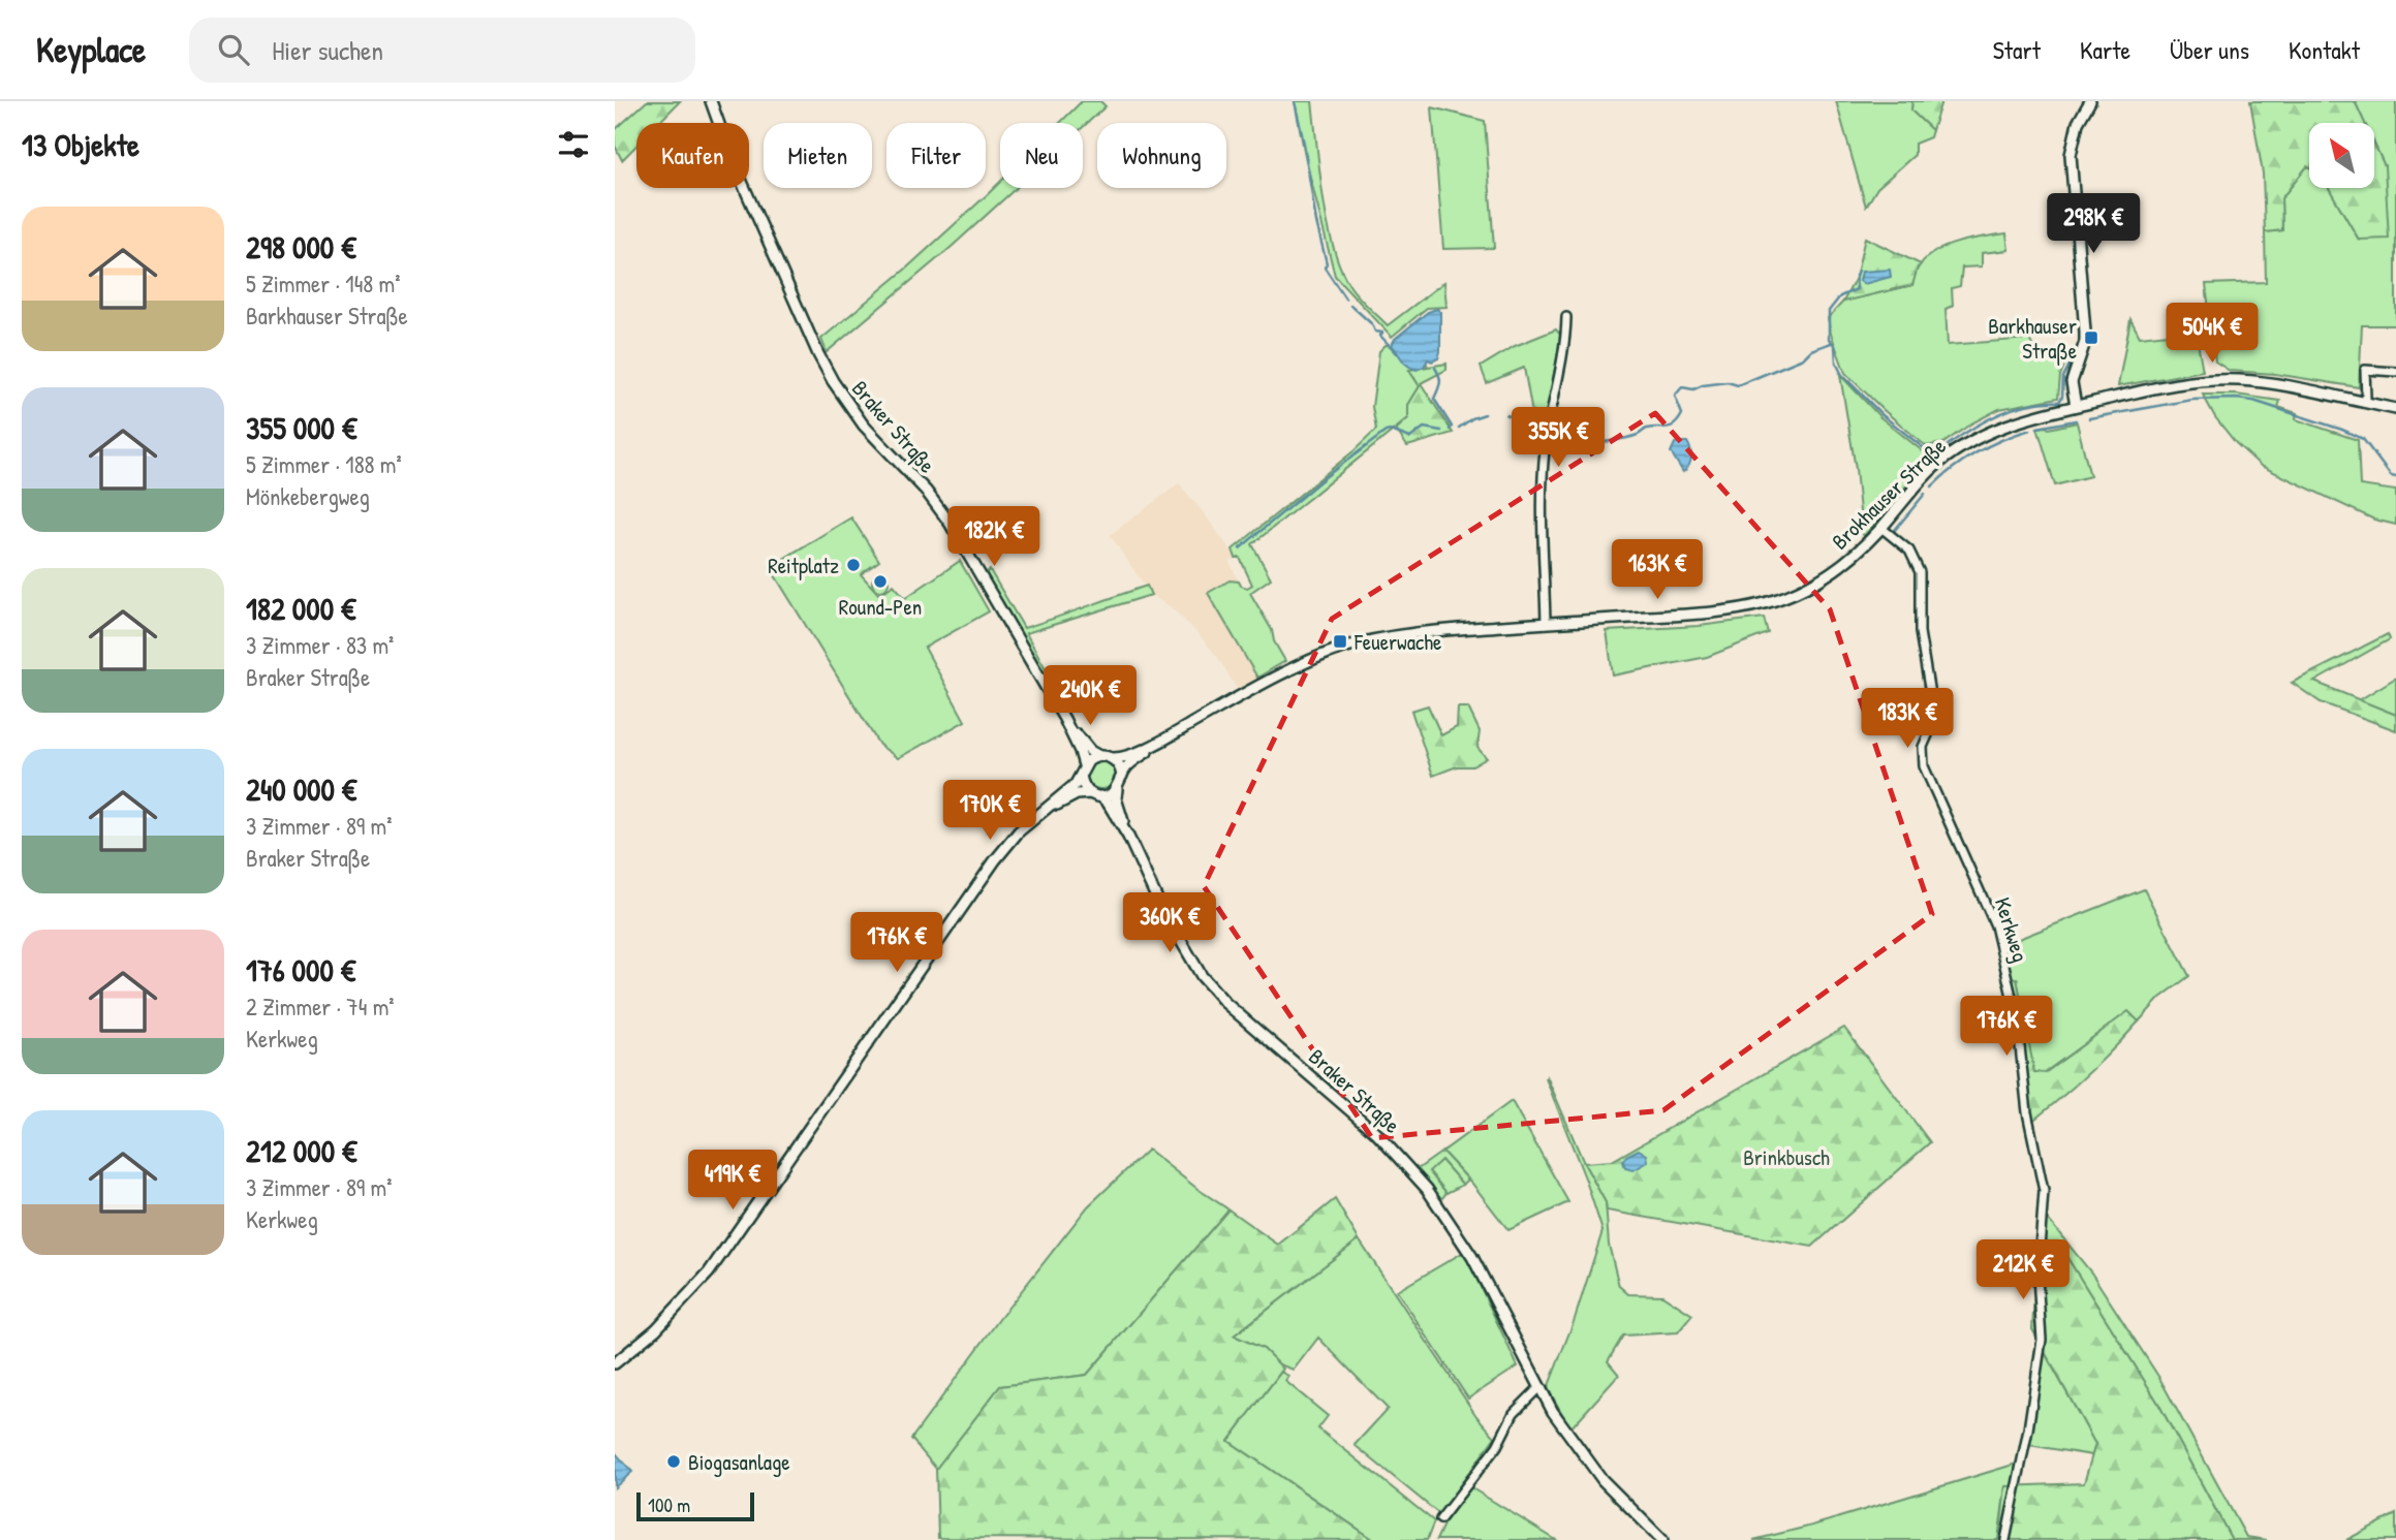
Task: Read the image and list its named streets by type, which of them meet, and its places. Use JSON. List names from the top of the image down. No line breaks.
{"streets":{"street":["Braker Straße","Brokhauser Straße","Kerkweg"]},"crossings":[["Braker Straße","Brokhauser Straße"],["Brokhauser Straße","Kerkweg"]],"parks":["Brinkbusch"],"places":{"transit":["Barkhauser Straße","Feuerwache"],"other":["Reitplatz","Round-Pen","Biogasanlage"]},"scale_bar":"100 m","north":"top left","page":{"header":"Keyplace","search":"Hier suchen","nav":["Start","Karte","Über uns","Kontakt"],"heading":"13 Objekte","chip":["Kaufen","Mieten","Filter","Neu","Wohnung"],"list":[{"name":"298 000 €","note":"5 Zimmer · 148 m² · Barkhauser Straße"},{"name":"355 000 €","note":"5 Zimmer · 188 m² · Mönkebergweg"},{"name":"182 000 €","note":"3 Zimmer · 83 m² · Braker Straße"},{"name":"240 000 €","note":"3 Zimmer · 89 m² · Braker Straße"},{"name":"176 000 €","note":"2 Zimmer · 74 m² · Kerkweg"},{"name":"212 000 €","note":"3 Zimmer · 89 m² · Kerkweg"}],"price":["298K €","504K €","355K €","182K €","163K €","240K €","183K €","170K €","360K €","176K €","176K €","419K €","212K €"],"scale":"100 m"}}
